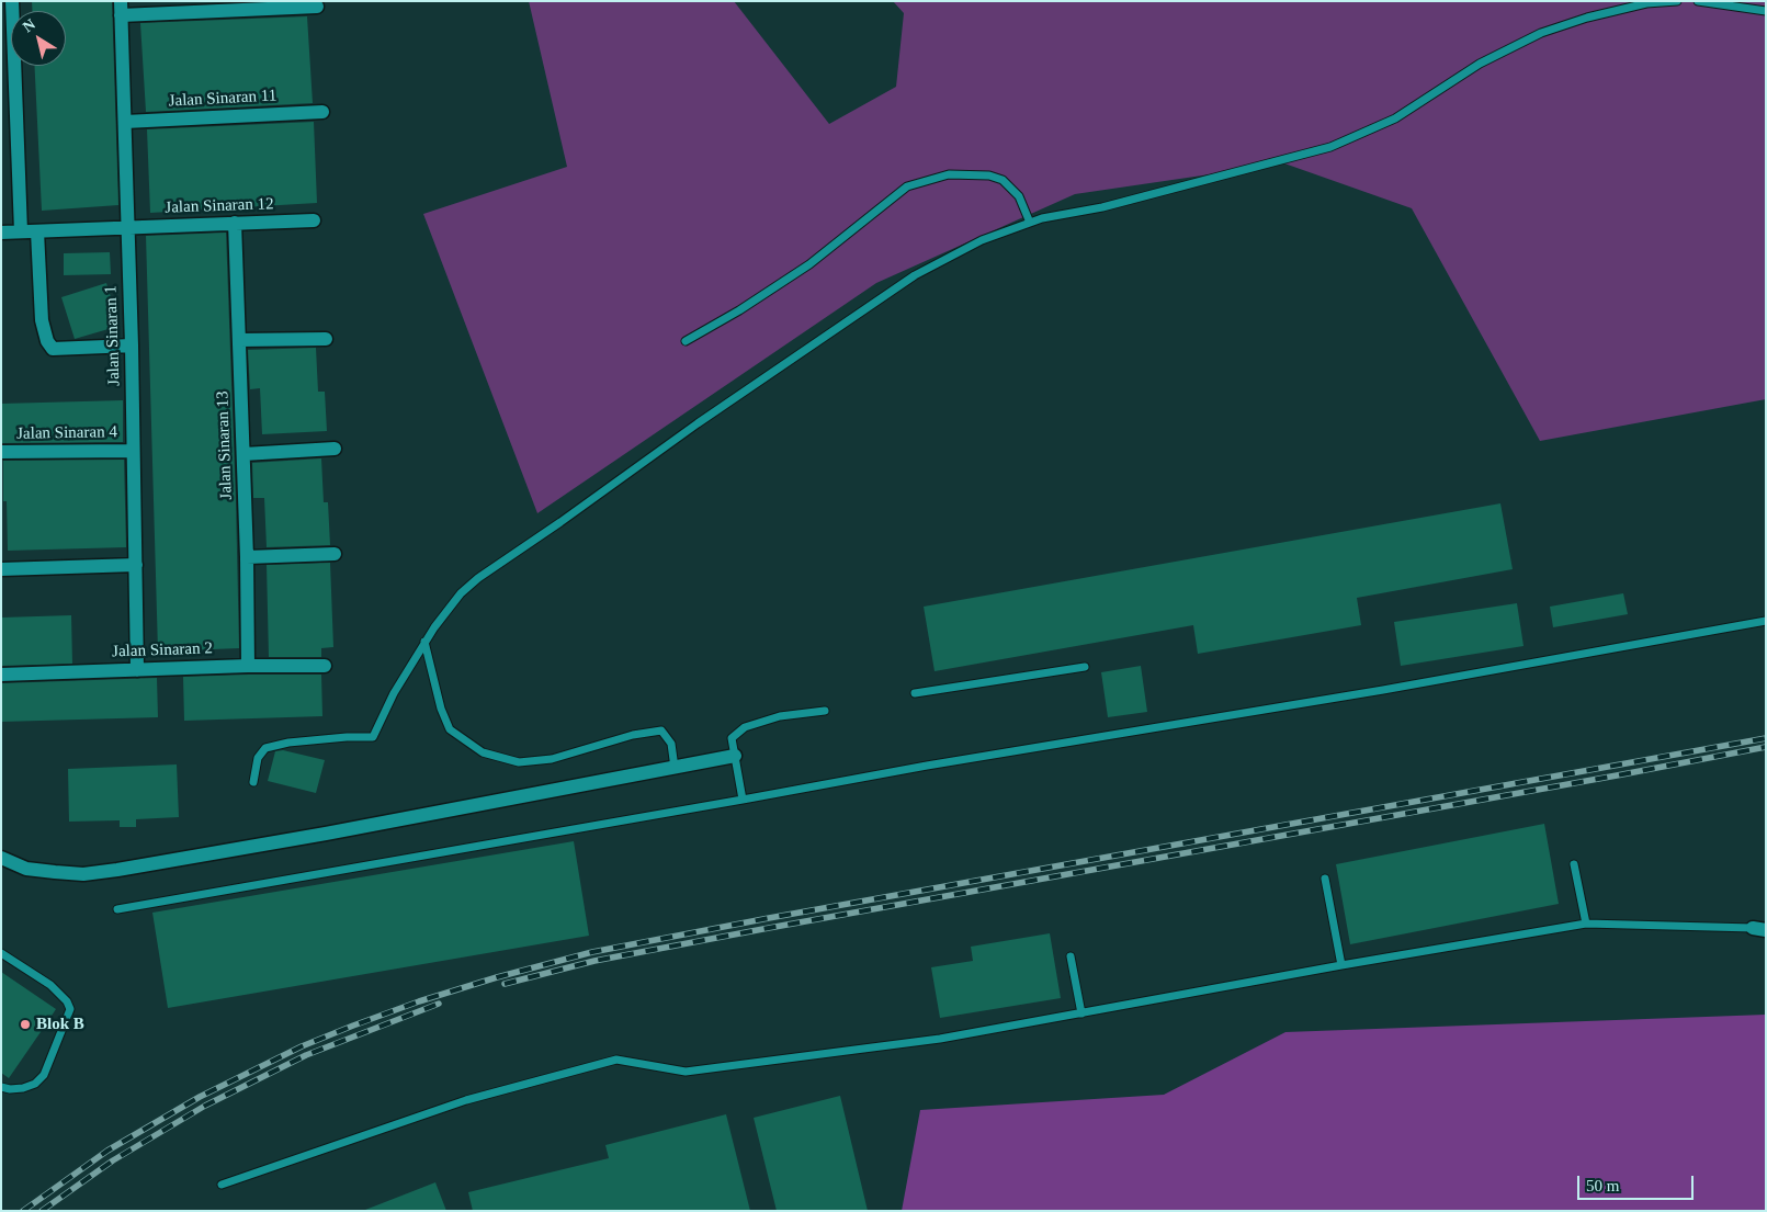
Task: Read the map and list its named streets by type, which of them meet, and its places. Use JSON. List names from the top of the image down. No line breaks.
{"streets":{"street":["Jalan Sinaran 11","Jalan Sinaran 12","Jalan Sinaran 1","Jalan Sinaran 4","Jalan Sinaran 13","Jalan Sinaran 2"]},"crossings":[["Jalan Sinaran 11","Jalan Sinaran 1"],["Jalan Sinaran 12","Jalan Sinaran 1"],["Jalan Sinaran 12","Jalan Sinaran 13"],["Jalan Sinaran 1","Jalan Sinaran 4"],["Jalan Sinaran 1","Jalan Sinaran 2"],["Jalan Sinaran 13","Jalan Sinaran 2"]],"places":["Blok B"],"scale_bar":"50 m","north":"top left"}
